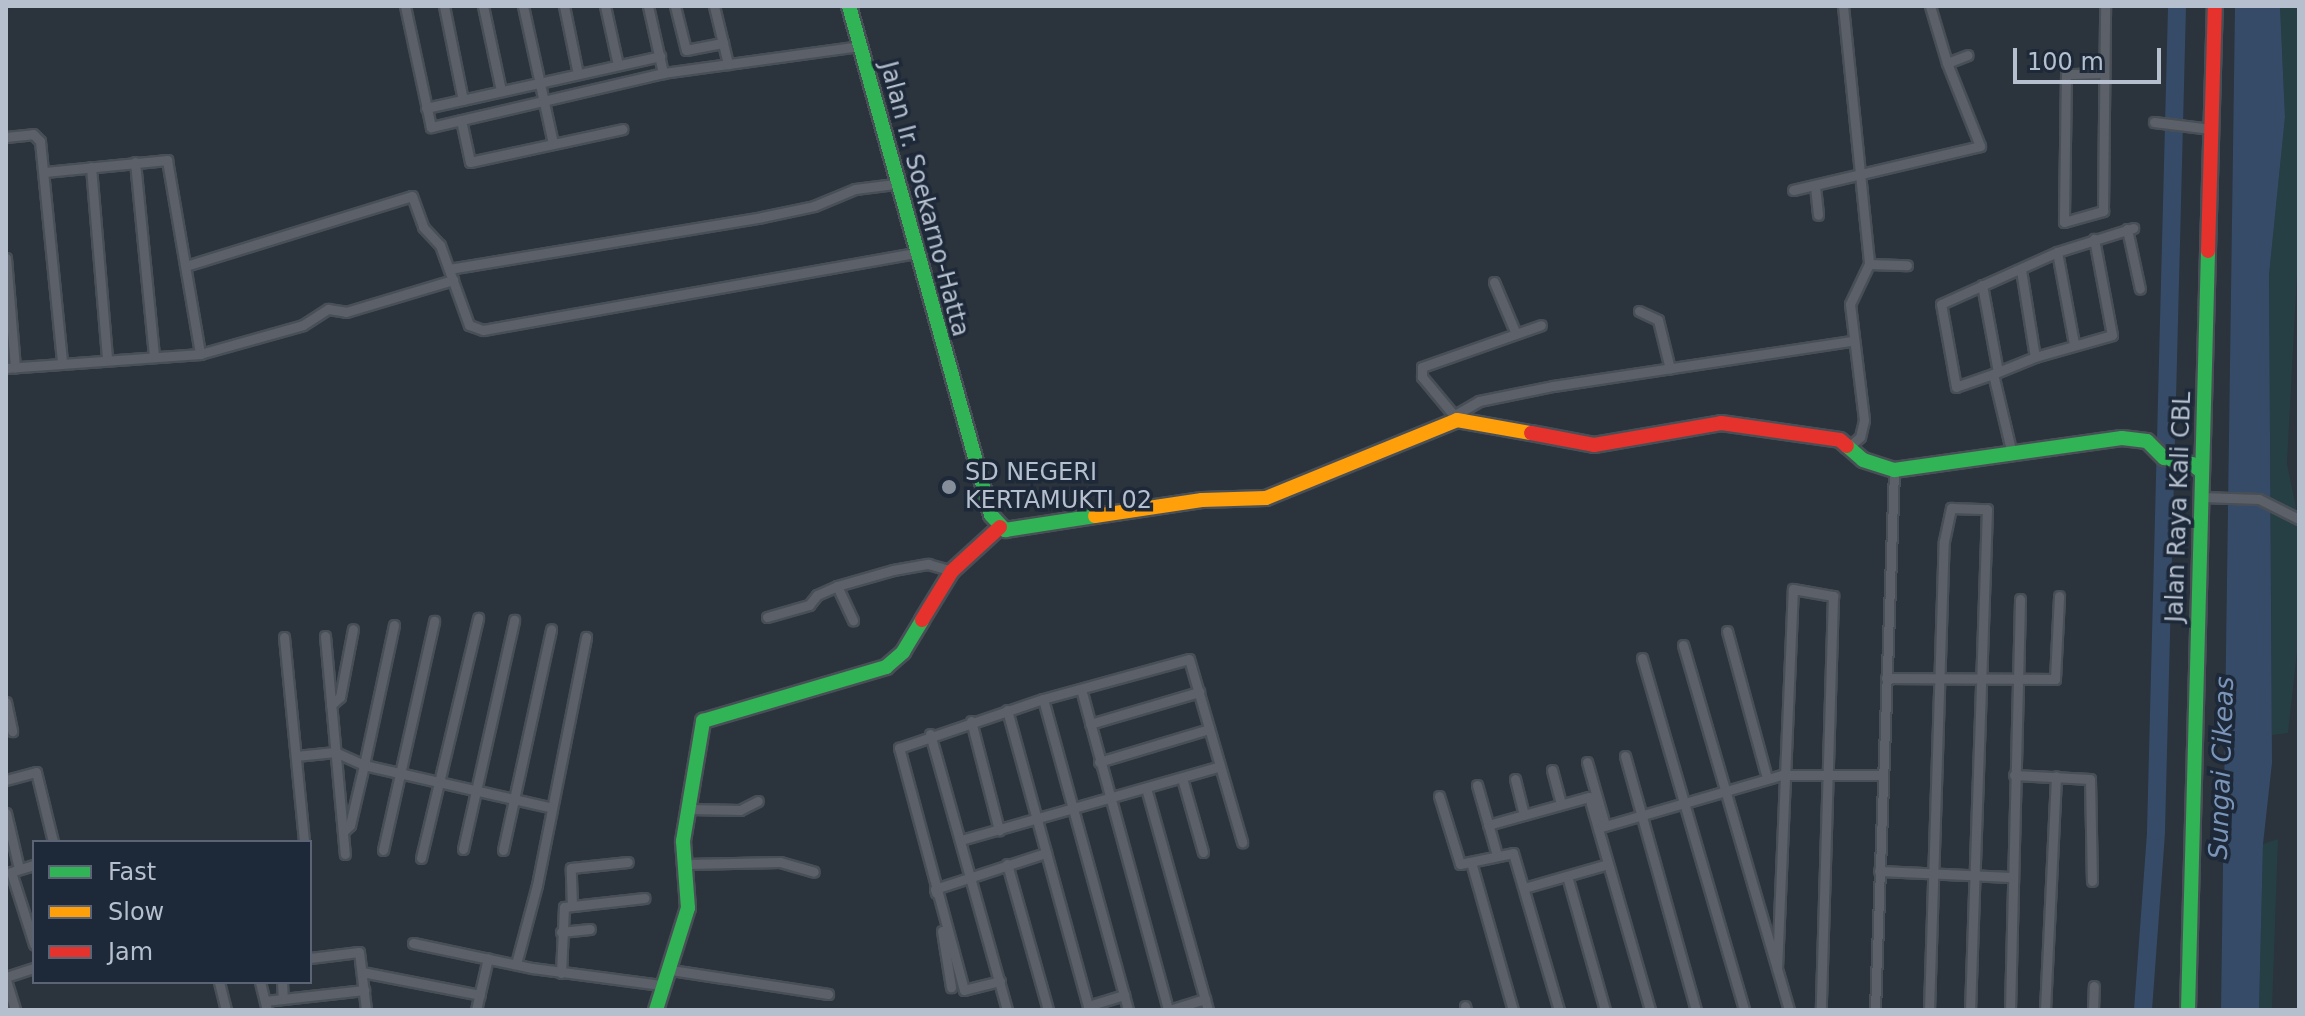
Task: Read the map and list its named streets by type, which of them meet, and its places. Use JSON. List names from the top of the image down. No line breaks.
{"streets":{"main road":["Jalan Ir. Soekarno-Hatta","Jalan Raya Kali CBL"]},"water":["Sungai Cikeas"],"places":["SD NEGERI KERTAMUKTI 02"],"legend":["Fast","Slow","Jam"],"scale_bar":"100 m"}
